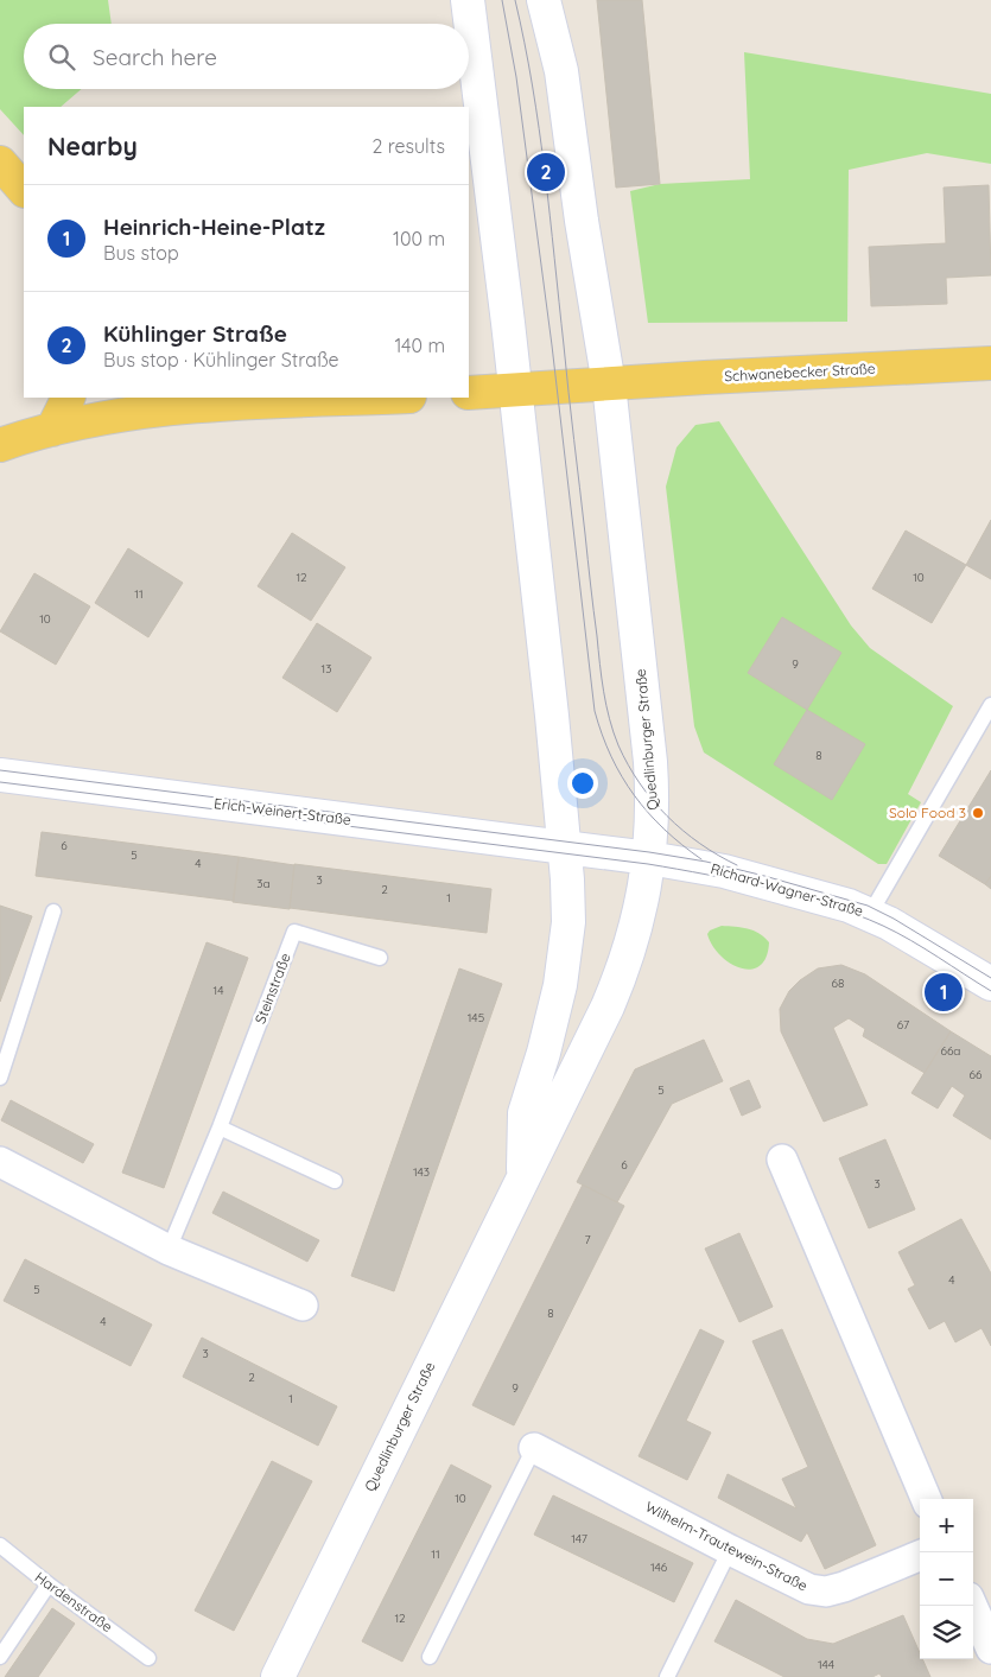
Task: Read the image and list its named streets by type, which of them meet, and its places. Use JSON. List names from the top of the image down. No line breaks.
{"streets":{"main road":["Schwanebecker Straße","Quedlinburger Straße","Erich-Weinert-Straße","Richard-Wagner-Straße"],"street":["Wilhelm-Trautewein-Straße"],"lane":["Steinstraße","Hardenstraße"]},"crossings":[["Schwanebecker Straße","Quedlinburger Straße"],["Quedlinburger Straße","Erich-Weinert-Straße"],["Quedlinburger Straße","Richard-Wagner-Straße"],["Erich-Weinert-Straße","Richard-Wagner-Straße"]],"places":["Solo Food 3"],"house_numbers":["12","10","11","10","9","13","8","6","5","4","3","3a","2","1","68","14","145","67","66a","66","5","6","143","3","7","4","5","8","4","3","2","9","1","10","147","11","146","12","144"],"page":{"search":"Search here","heading":["Nearby","2 results"],"pins":["2","1"],"list":[{"mark":"1","name":"Heinrich-Heine-Platz","note":"Bus stop","value":"100 m"},{"mark":"2","name":"Kühlinger Straße","note":"Bus stop · Kühlinger Straße","value":"140 m"}],"map_buttons":["+","−"]}}
